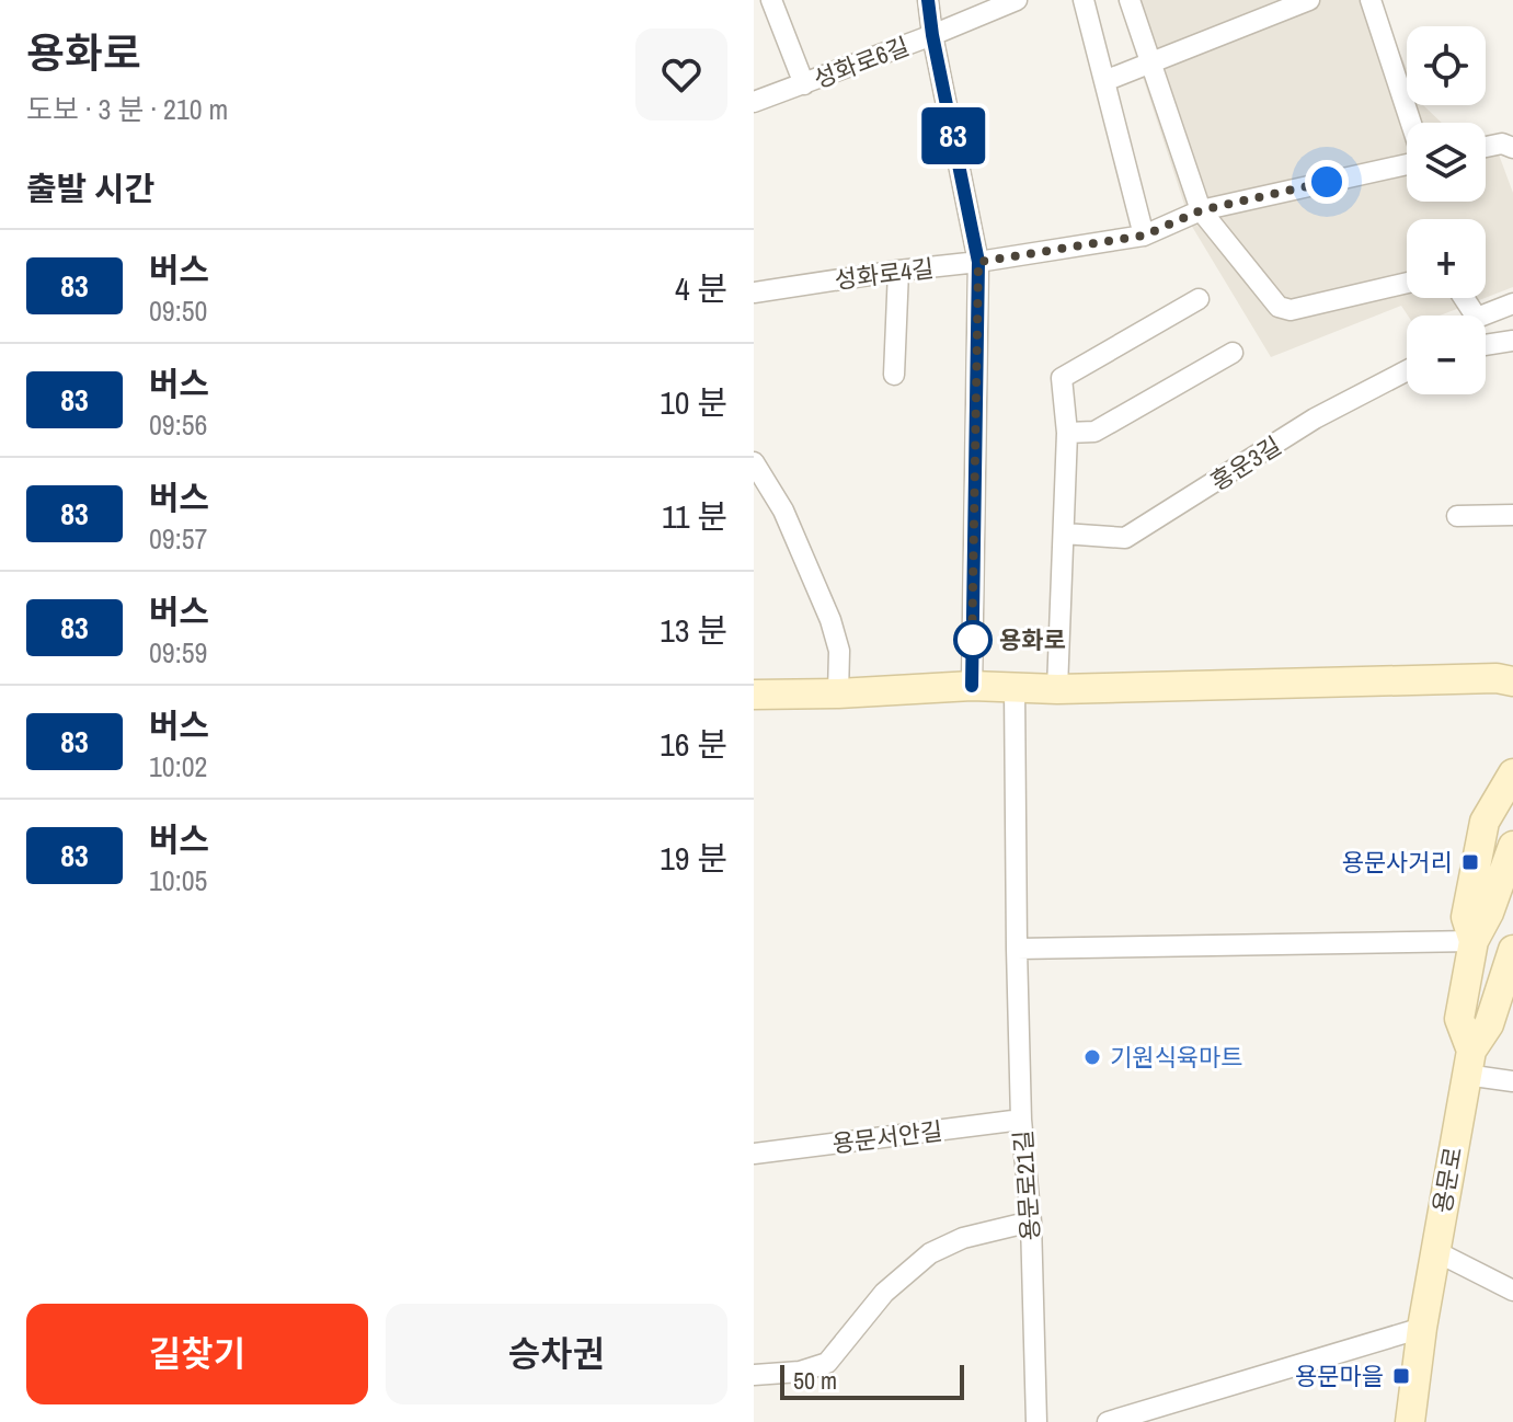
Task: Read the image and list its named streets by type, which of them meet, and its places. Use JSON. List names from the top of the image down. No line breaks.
{"streets":{"main road":["용문로"],"street":["성화로6길","성화로4길","홍운3길","용문서안길","용문로21길"]},"crossings":[["용문서안길","용문로21길"]],"places":{"other":["용화로","기원식육마트"],"transit":["용문사거리","용문마을"]},"lines":["bus line 83"],"scale_bar":"50 m","page":{"heading":[["용화로","도보 · 3 분 · 210 m"],"출발 시간"],"on_map":"83","map_buttons":["+","−"],"list":[{"mark":"83","name":"버스","note":"09:50","value":"4 분"},{"mark":"83","name":"버스","note":"09:56","value":"10 분"},{"mark":"83","name":"버스","note":"09:57","value":"11 분"},{"mark":"83","name":"버스","note":"09:59","value":"13 분"},{"mark":"83","name":"버스","note":"10:02","value":"16 분"},{"mark":"83","name":"버스","note":"10:05","value":"19 분"}],"buttons":["길찾기","승차권"],"scale":"50 m"}}
